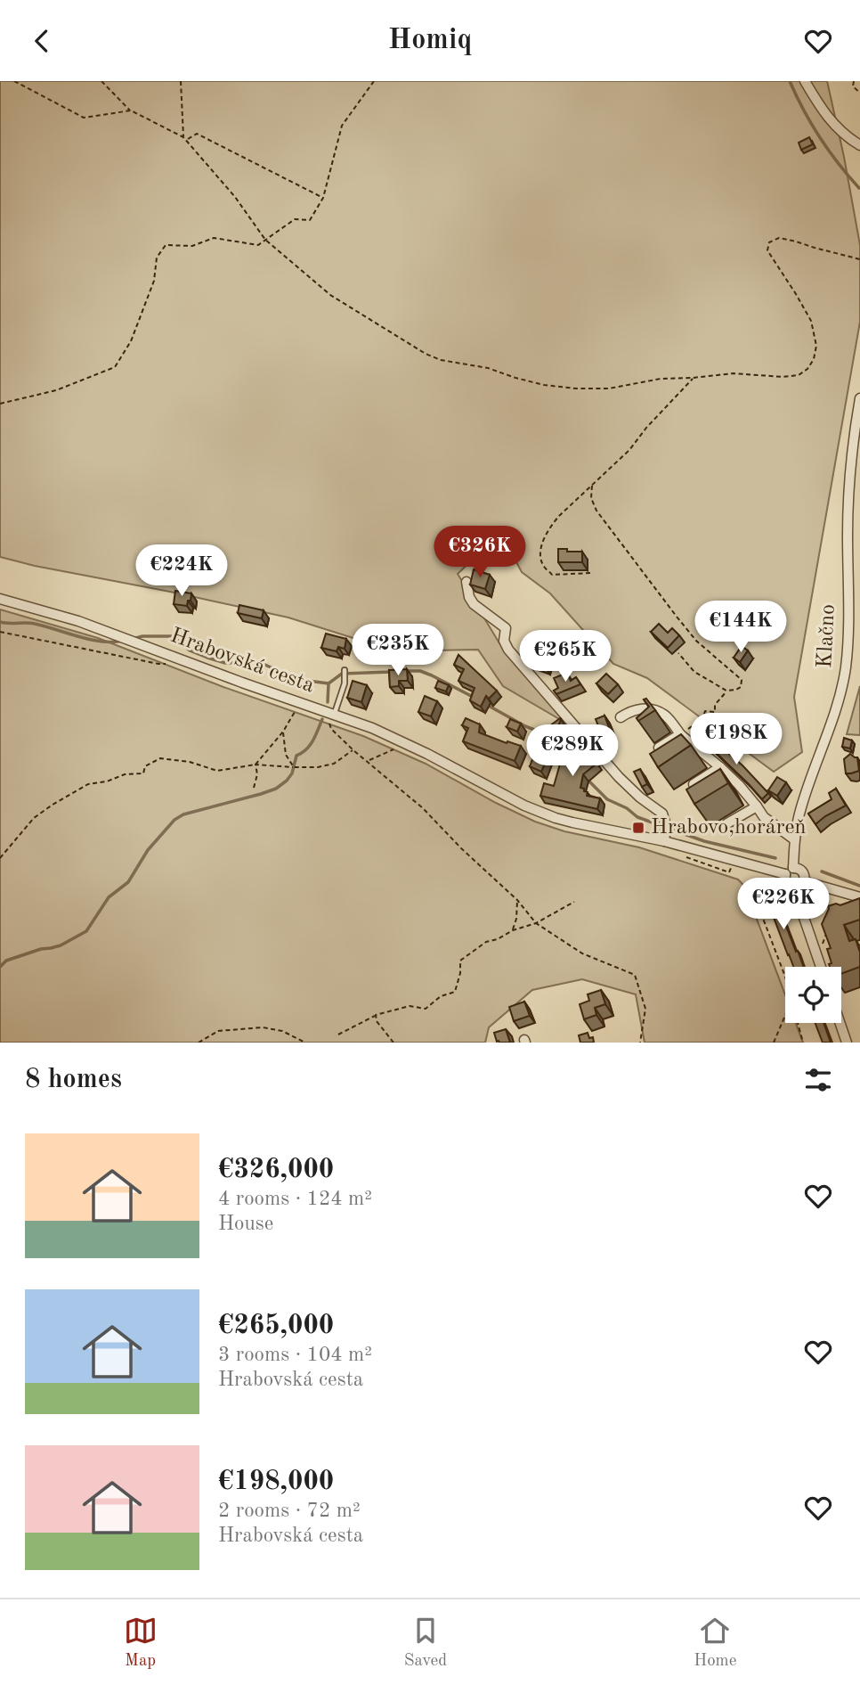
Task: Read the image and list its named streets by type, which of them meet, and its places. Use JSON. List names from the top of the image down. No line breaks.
{"streets":{"street":["Klačno","Hrabovská cesta"]},"crossings":[["Klačno","Hrabovská cesta"]],"places":{"transit":["Hrabovo,horáreň"]},"page":{"header":"Homiq","price":["€326K","€224K","€144K","€235K","€265K","€198K","€289K","€226K"],"heading":"8 homes","list":[{"name":"€326,000","note":"4 rooms · 124 m² · House"},{"name":"€265,000","note":"3 rooms · 104 m² · Hrabovská cesta"},{"name":"€198,000","note":"2 rooms · 72 m² · Hrabovská cesta"}],"tabs":["Map","Saved","Home"]}}
